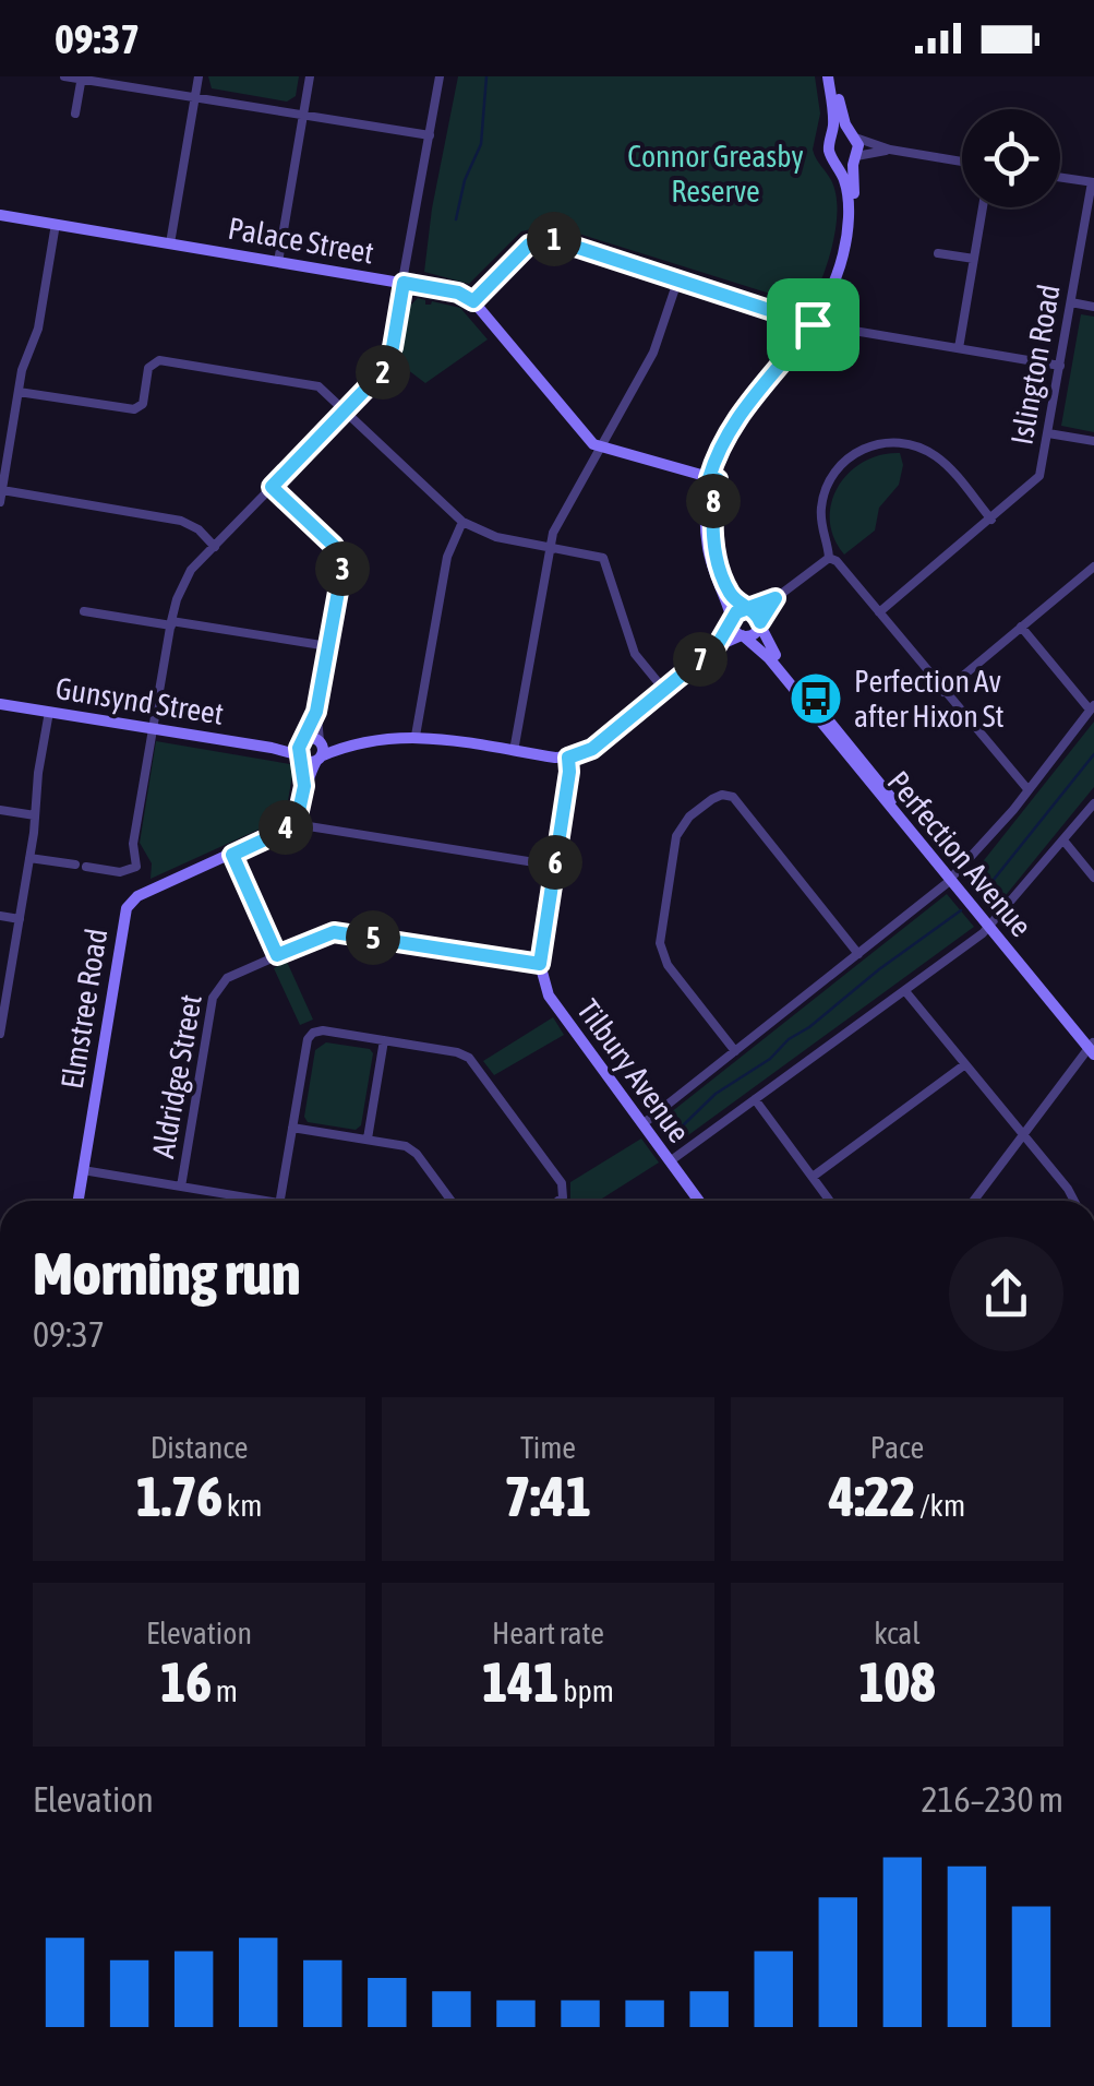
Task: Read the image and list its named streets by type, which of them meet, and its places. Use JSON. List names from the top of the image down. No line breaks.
{"streets":{"street":["Palace Street","Islington Road","Gunsynd Street","Perfection Avenue","Elmstree Road","Tilbury Avenue","Aldridge Street"]},"crossings":[["Tilbury Avenue","Aldridge Street"]],"parks":["Connor Greasby Reserve"],"places":{"bus stop":["Perfection Av after Hixon St"]},"page":{"status":"09:37","pins":["1","2","8","3","7","4","6","5"],"heading":["Morning run","09:37"],"stats":[["Distance","1.76 km"],["Time","7:41"],["Pace","4:22 /km"],["Elevation","16 m"],["Heart rate","141 bpm"],["kcal","108"]],"chart":["Elevation","216–230 m"]}}
